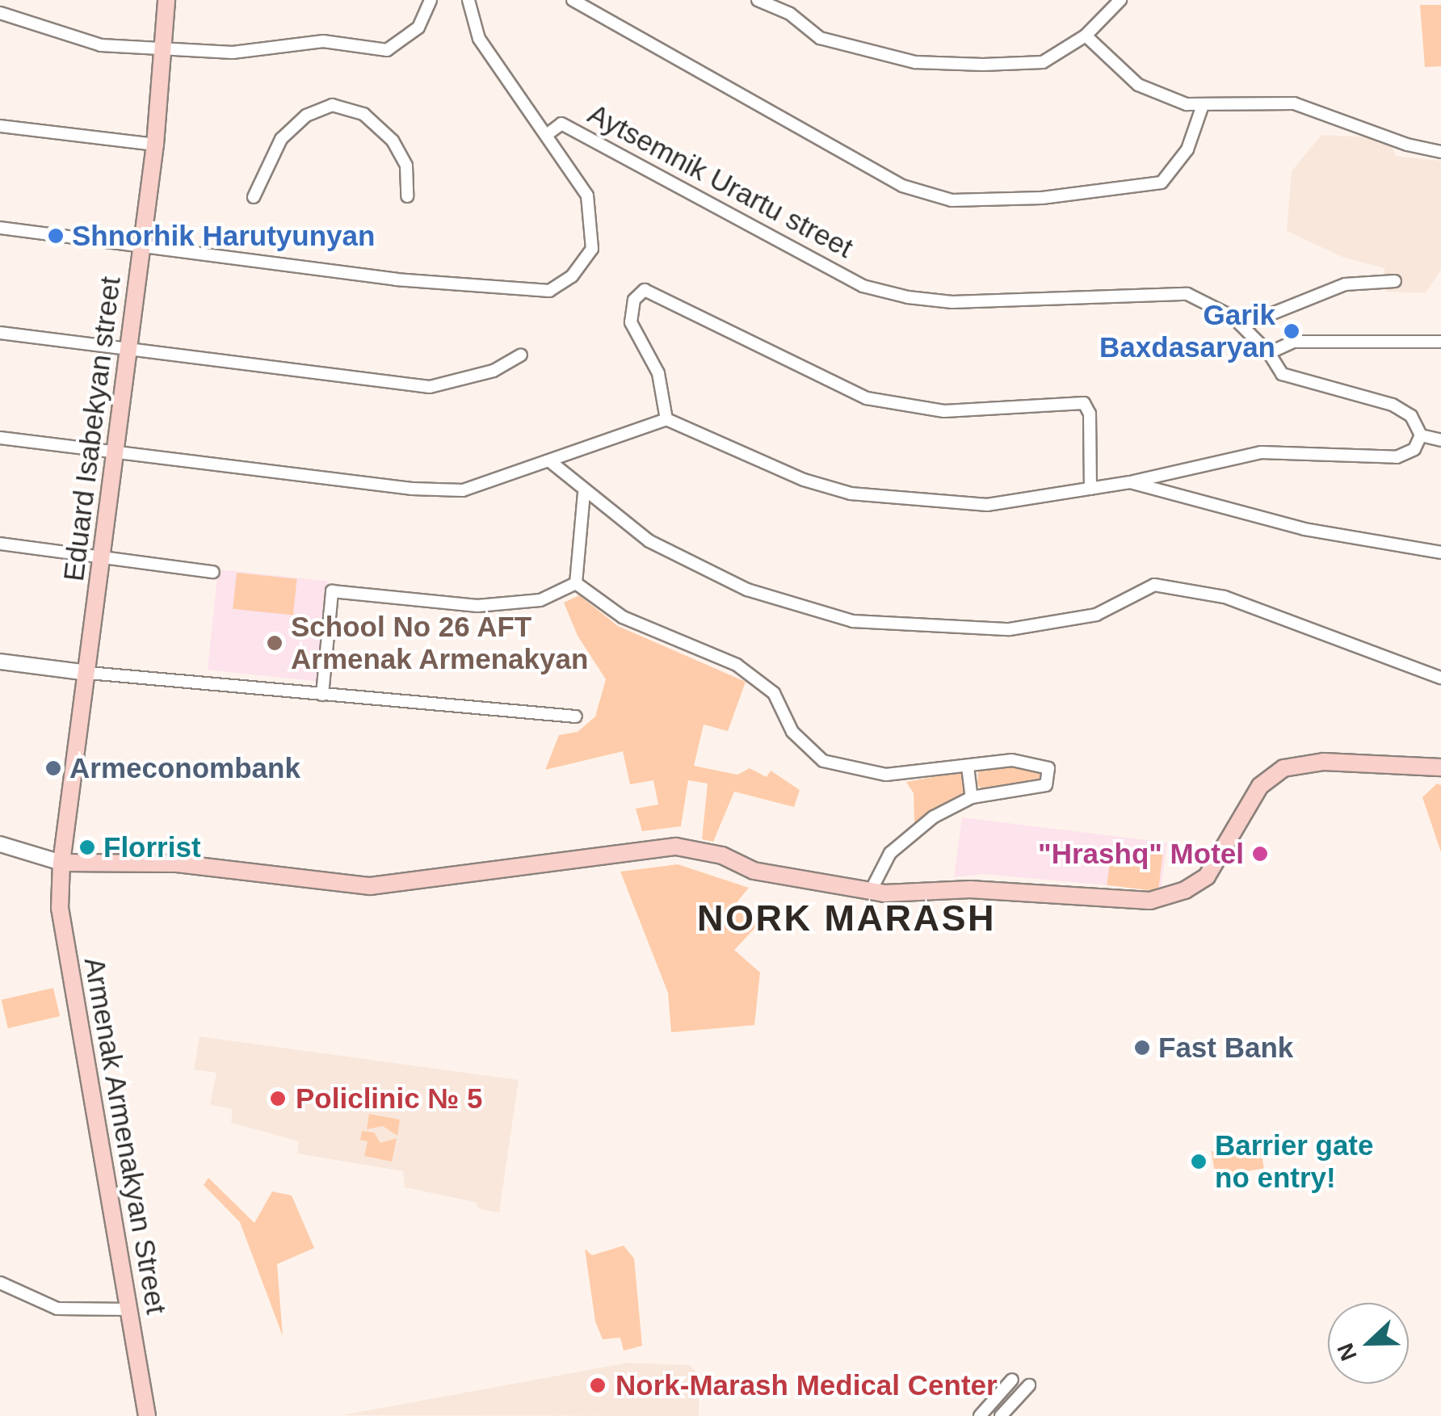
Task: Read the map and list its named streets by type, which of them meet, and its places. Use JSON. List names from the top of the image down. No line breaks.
{"streets":{"main road":["Eduard Isabekyan street","Armenak Armenakyan Street"],"street":["Aytsemnik Urartu street"]},"crossings":[["Aytsemnik Urartu street","Eduard Isabekyan street"],["Eduard Isabekyan street","Armenak Armenakyan Street"]],"districts":["NORK MARASH"],"places":["Shnorhik Harutyunyan","Garik Baxdasaryan","School No 26 AFT Armenak Armenakyan","Armeconombank","Florrist","\"Hrashq\" Motel","Fast Bank","Policlinic № 5","Barrier gate no entry!","Nork-Marash Medical Center"],"north":"left"}
